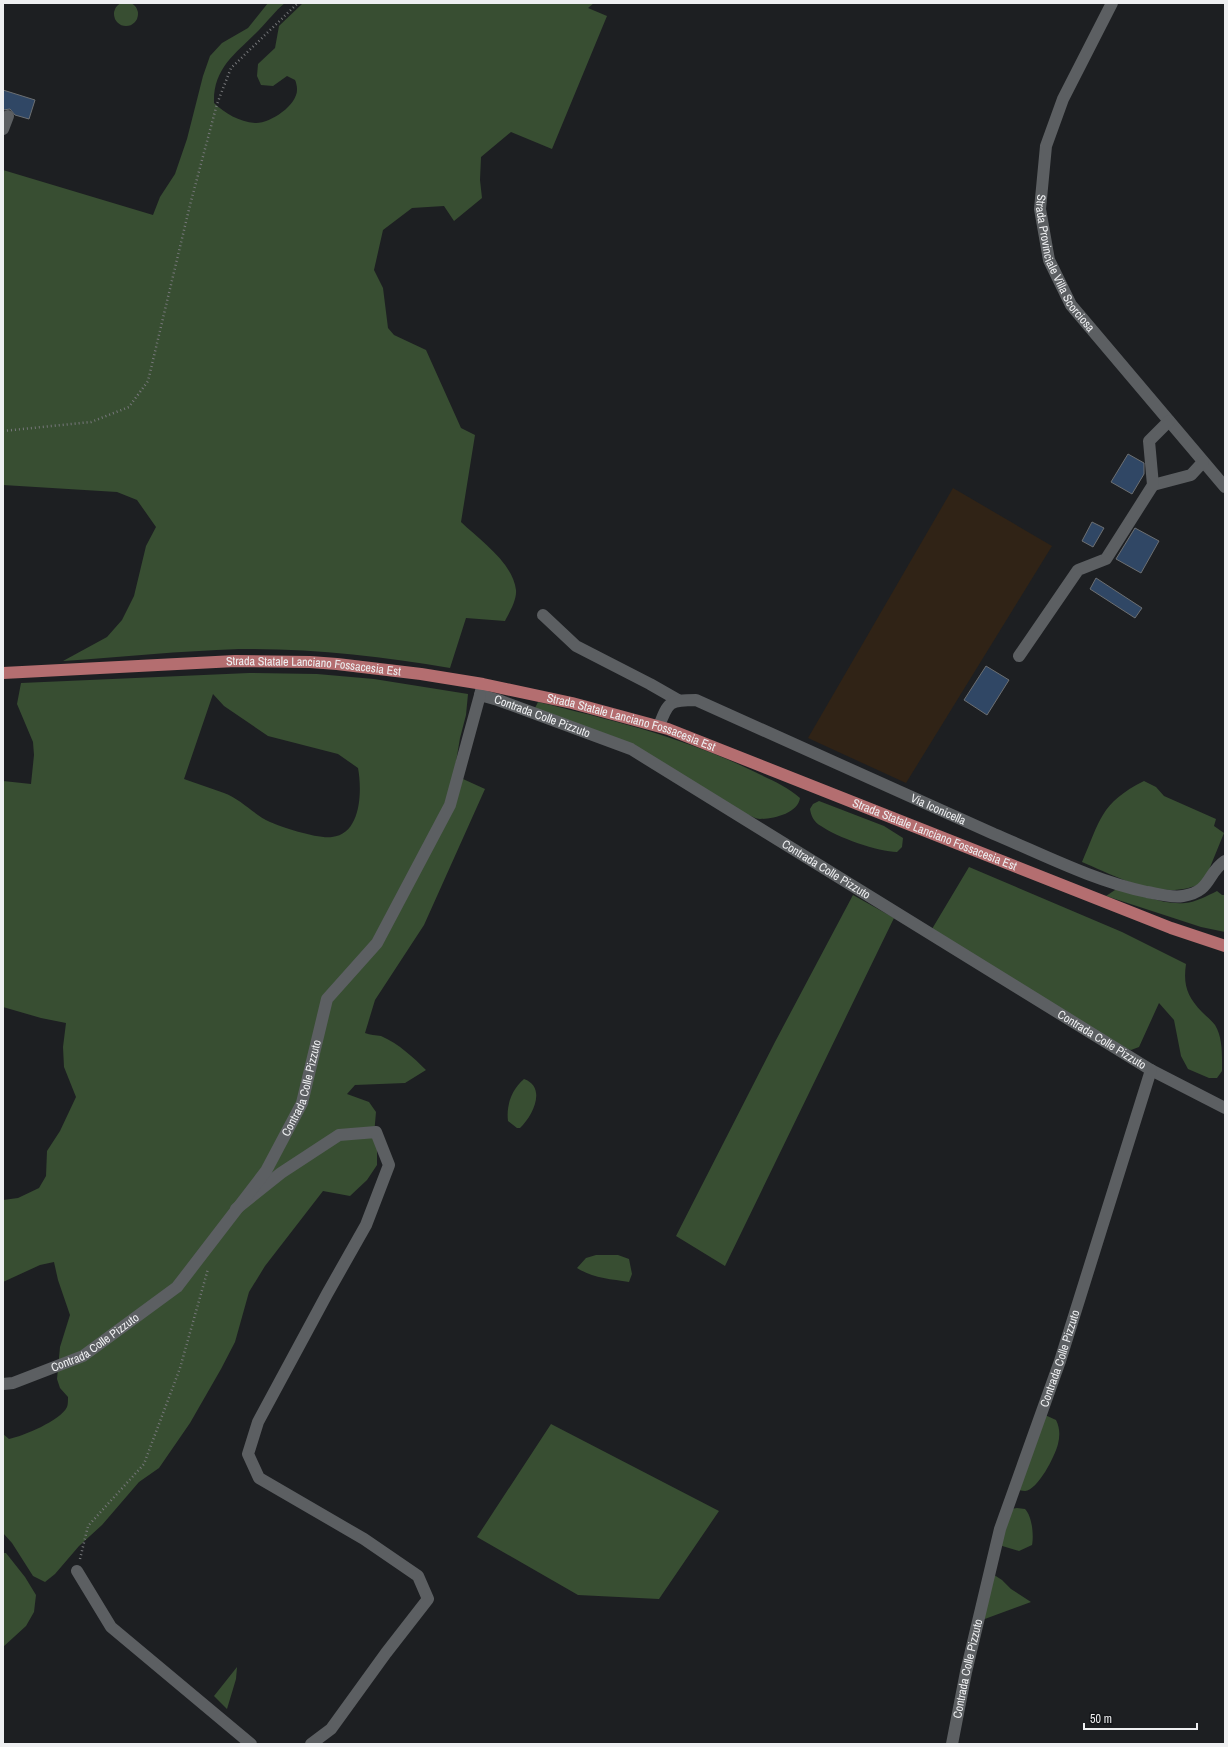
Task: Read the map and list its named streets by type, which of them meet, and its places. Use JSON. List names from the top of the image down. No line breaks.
{"streets":{"main road":["Strada Statale Lanciano Fossacesia Est"],"street":["Strada Provinciale Villa Scorciosa","Contrada Colle Pizzuto","Via Iconicella"]},"crossings":[["Strada Statale Lanciano Fossacesia Est","Contrada Colle Pizzuto"]],"scale_bar":"50 m"}
